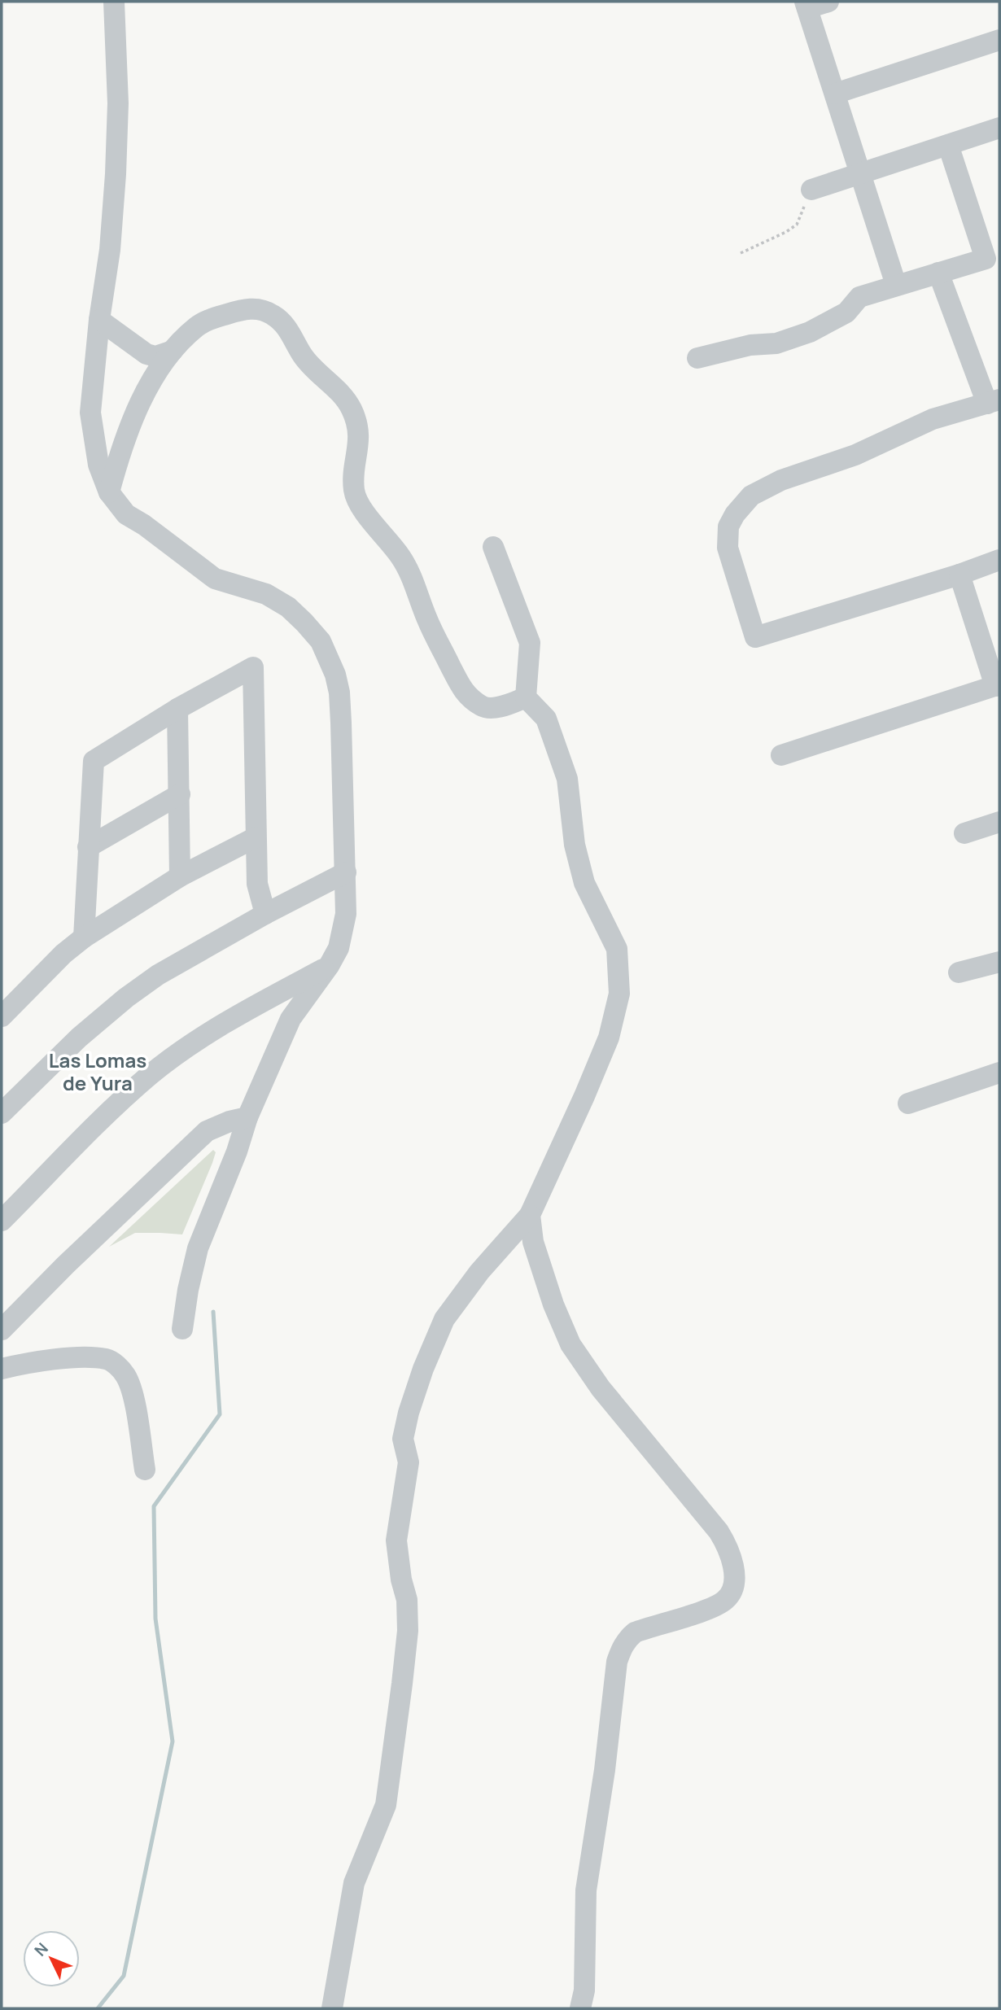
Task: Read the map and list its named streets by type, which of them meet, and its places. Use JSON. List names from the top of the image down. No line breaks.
{"districts":["Las Lomas de Yura"],"north":"top left"}
